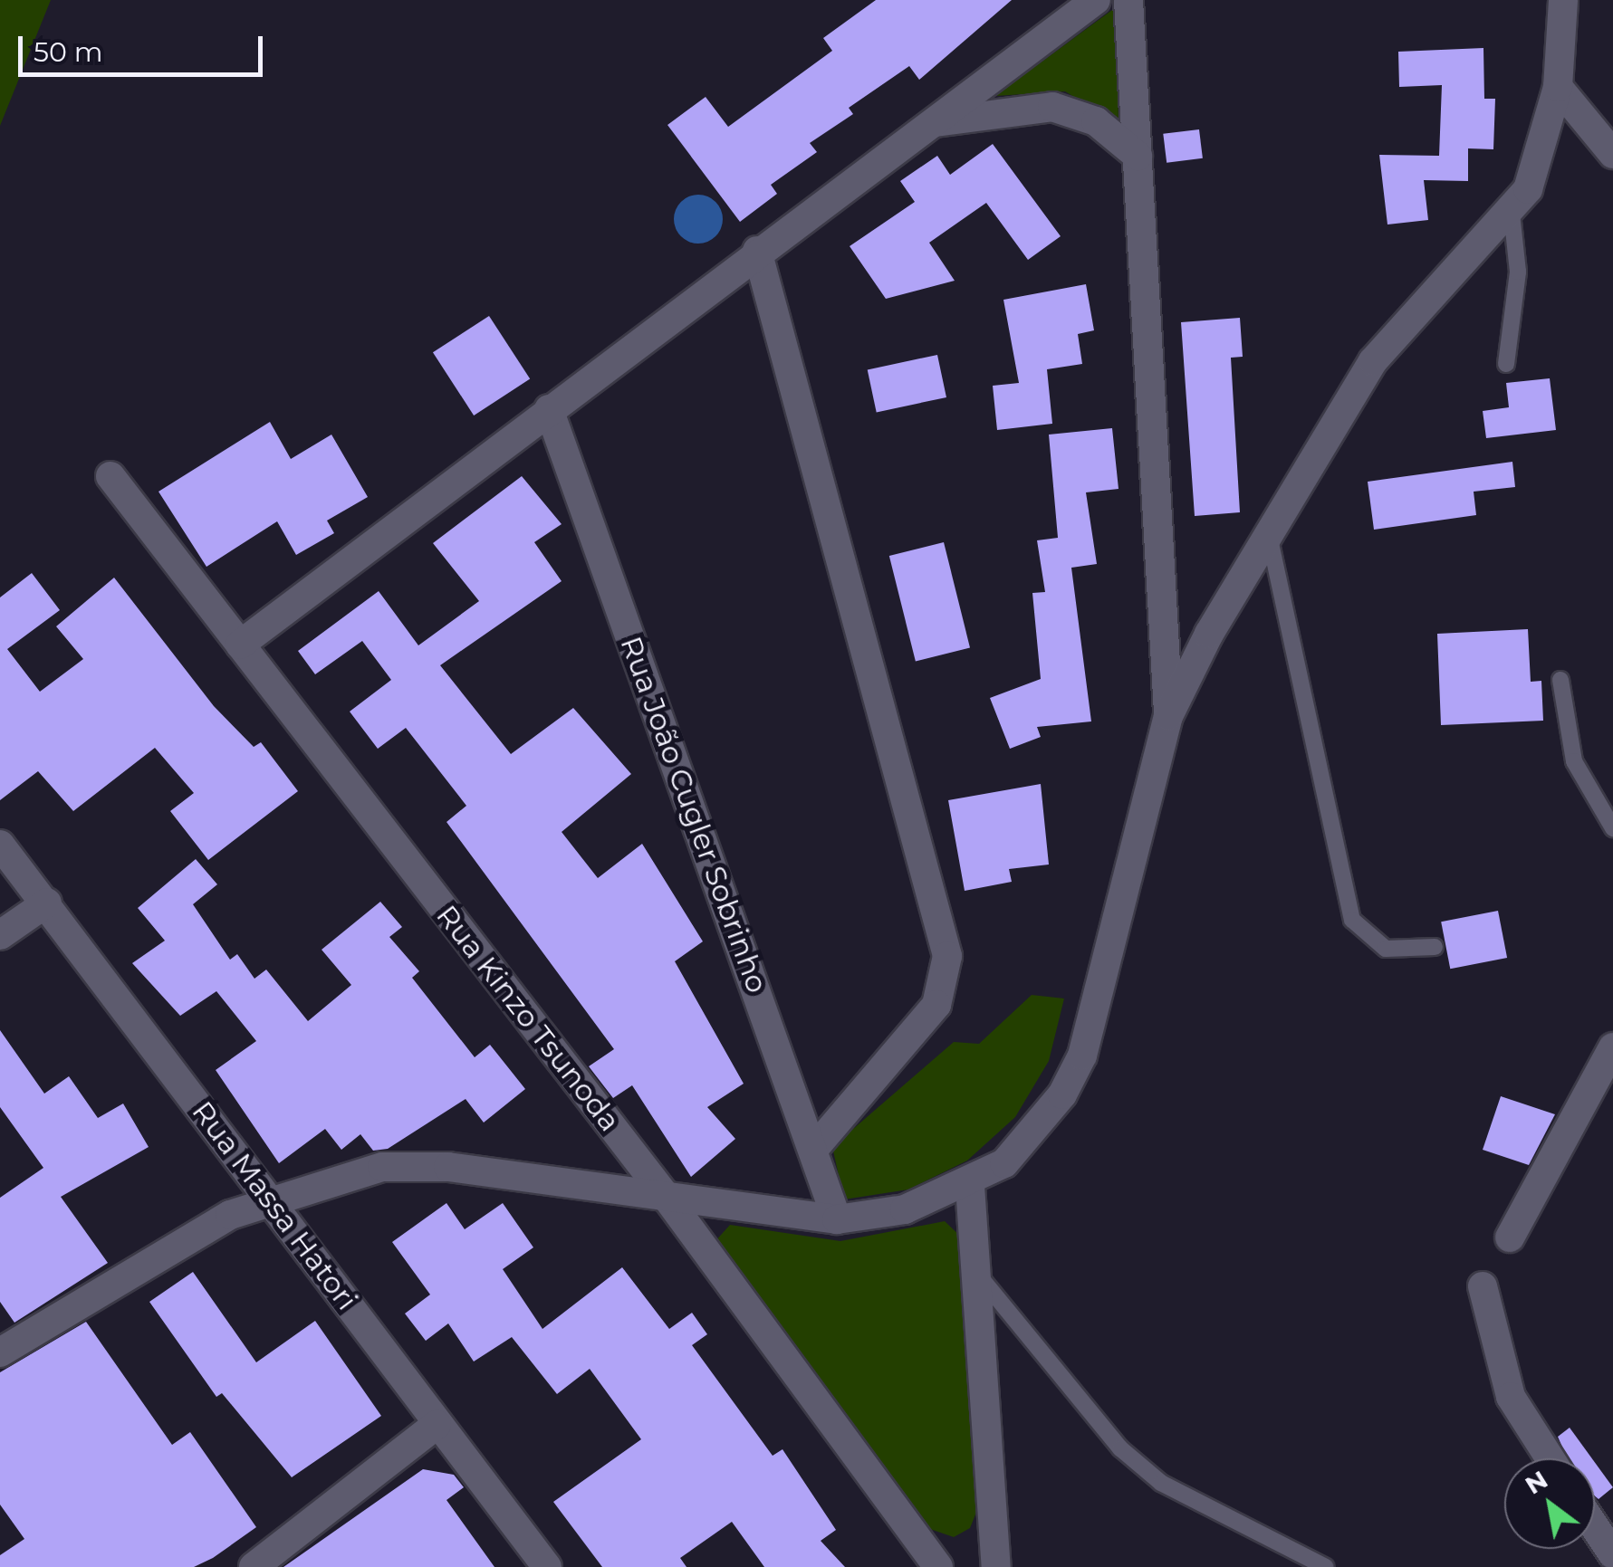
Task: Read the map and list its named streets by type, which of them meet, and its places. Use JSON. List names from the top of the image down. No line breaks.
{"streets":{"street":["Rua João Cugler Sobrinho","Rua Kinzo Tsunoda","Rua Massa Hatori"]},"scale_bar":"50 m","north":"top left"}
